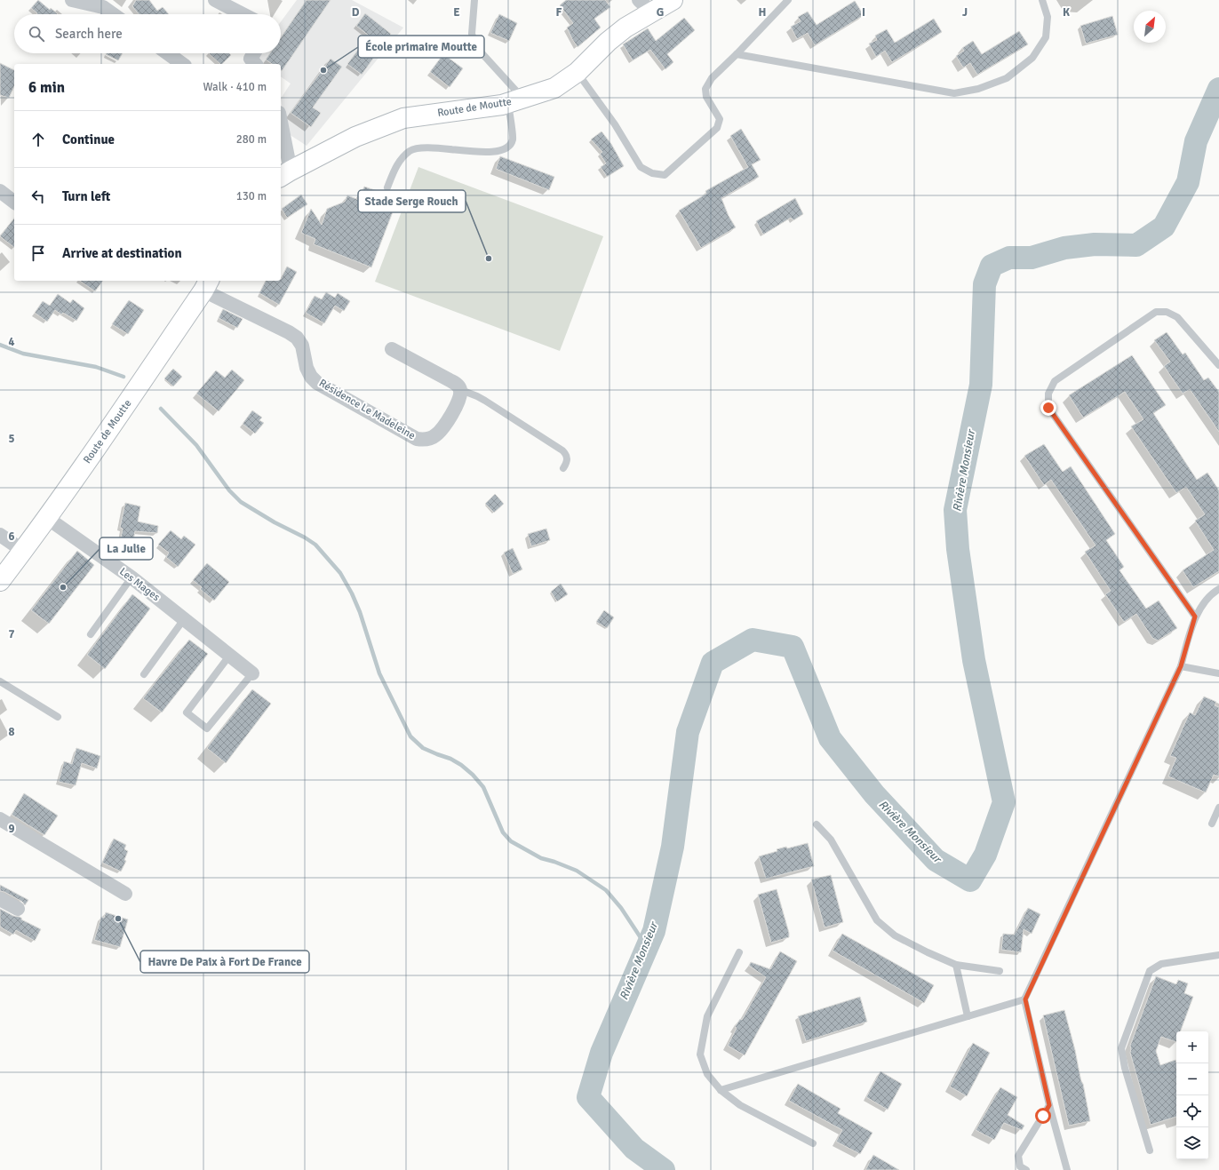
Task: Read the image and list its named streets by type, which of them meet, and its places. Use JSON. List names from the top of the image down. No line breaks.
{"streets":{"street":["Route de Moutte","Résidence Le Madeleine","Les Mages"]},"crossings":[["Route de Moutte","Résidence Le Madeleine"],["Route de Moutte","Les Mages"]],"water":["Rivière Monsieur"],"places":["École primaire Moutte","Stade Serge Rouch","La Julie","Havre De Paix à Fort De France"],"north":"top right","page":{"search":"Search here","heading":["6 min","Walk · 410 m"],"list":[["Continue","280 m"],["Turn left","130 m"],"Arrive at destination"],"map_buttons":["+","−"]},"grid":{"columns":["D","E","F","G","H","I","J","K"],"rows":["4","5","6","7","8","9"]}}
